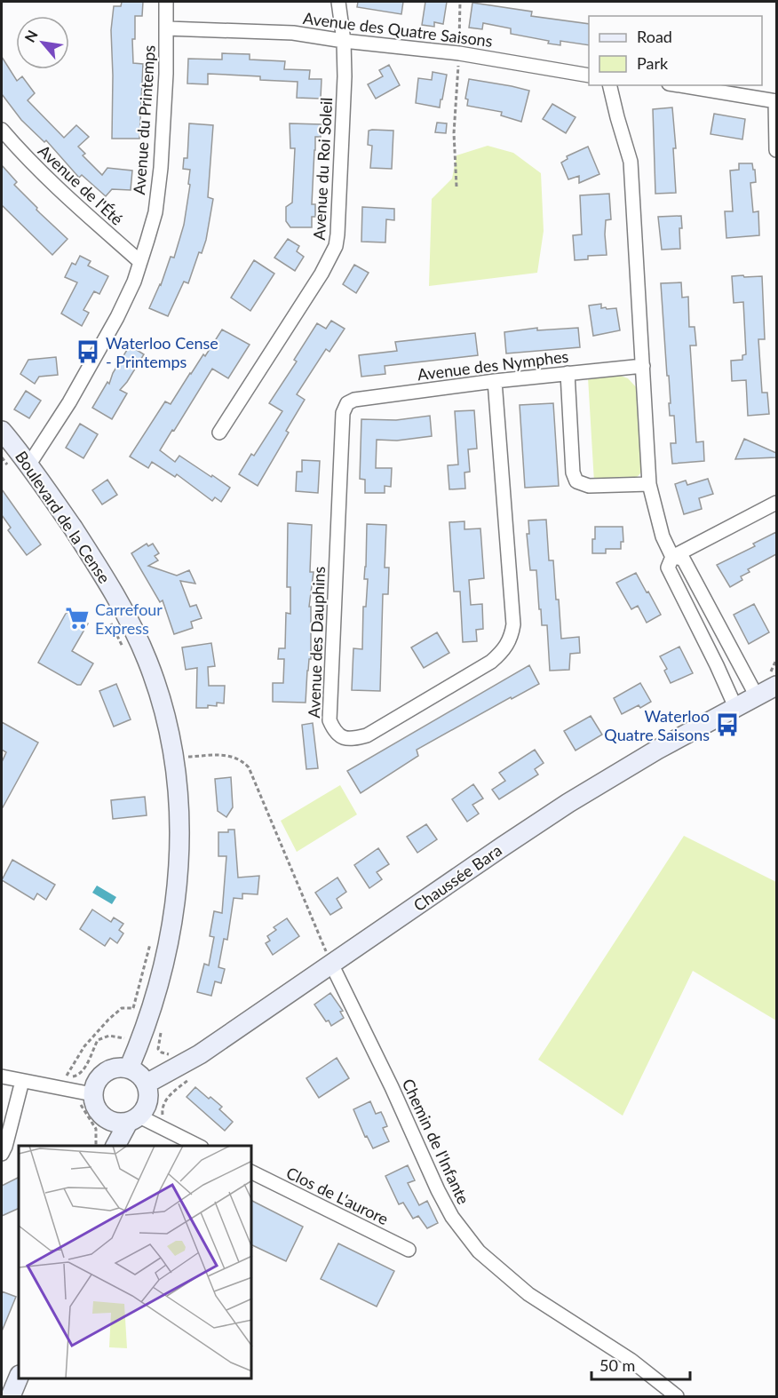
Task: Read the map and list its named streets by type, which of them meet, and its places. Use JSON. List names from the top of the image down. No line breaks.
{"streets":{"main road":["Boulevard de la Cense","Chaussée Bara"],"street":["Avenue des Quatre Saisons","Avenue du Printemps","Avenue du Roi Soleil","Avenue de l'Été","Avenue des Nymphes","Avenue des Dauphins","Chemin de l'Infante","Clos de L'aurore"]},"crossings":[["Avenue des Quatre Saisons","Avenue du Printemps"],["Avenue des Quatre Saisons","Avenue du Roi Soleil"],["Avenue du Printemps","Avenue de l'Été"],["Avenue du Printemps","Boulevard de la Cense"],["Avenue des Nymphes","Avenue des Dauphins"],["Boulevard de la Cense","Chaussée Bara"],["Chaussée Bara","Chemin de l'Infante"]],"places":{"bus stop":["Waterloo Cense - Printemps","Waterloo Quatre Saisons"],"supermarket":["Carrefour Express"]},"legend":["Road","Park"],"scale_bar":"50 m","north":"top left"}
